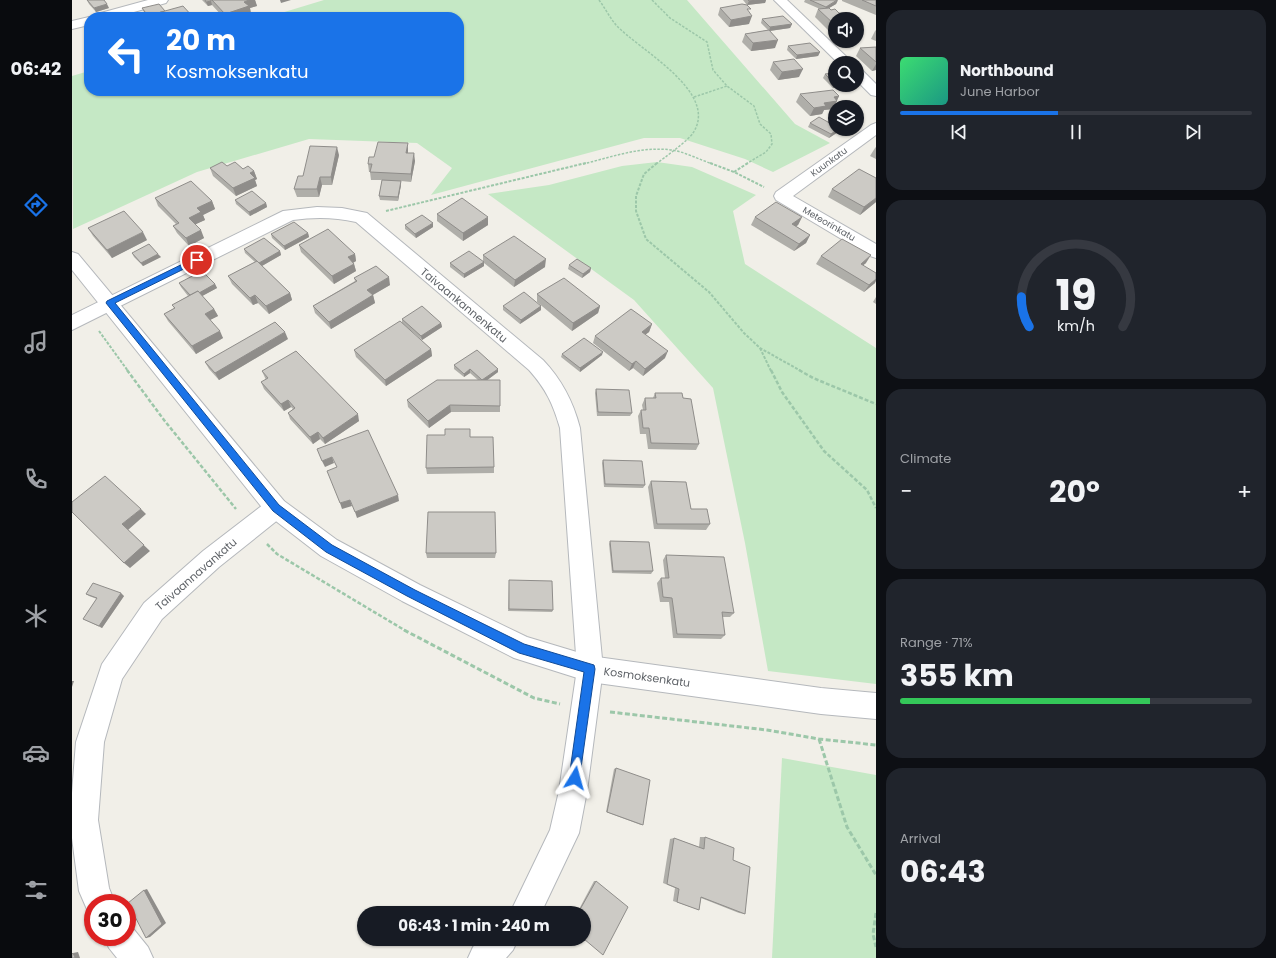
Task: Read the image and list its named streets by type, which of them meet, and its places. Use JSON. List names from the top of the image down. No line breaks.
{"streets":{"street":["Kuunkatu","Meteorinkatu","Taivaankannenkatu","Taivaannavankatu","Kosmoksenkatu"]},"crossings":[["Kuunkatu","Meteorinkatu"],["Taivaankannenkatu","Kosmoksenkatu"],["Taivaannavankatu","Kosmoksenkatu"]],"page":{"tabs":"06:42","turn":["20 m","Kosmoksenkatu"],"song":["Northbound","June Harbor"],"tile":["Climate",["Range · 71%","355 km"],["Arrival","06:43"]],"heat":["−","20°","+"],"limit":"30","trip":"06:43 · 1 min · 240 m","gauge":["19","km/h"]}}
